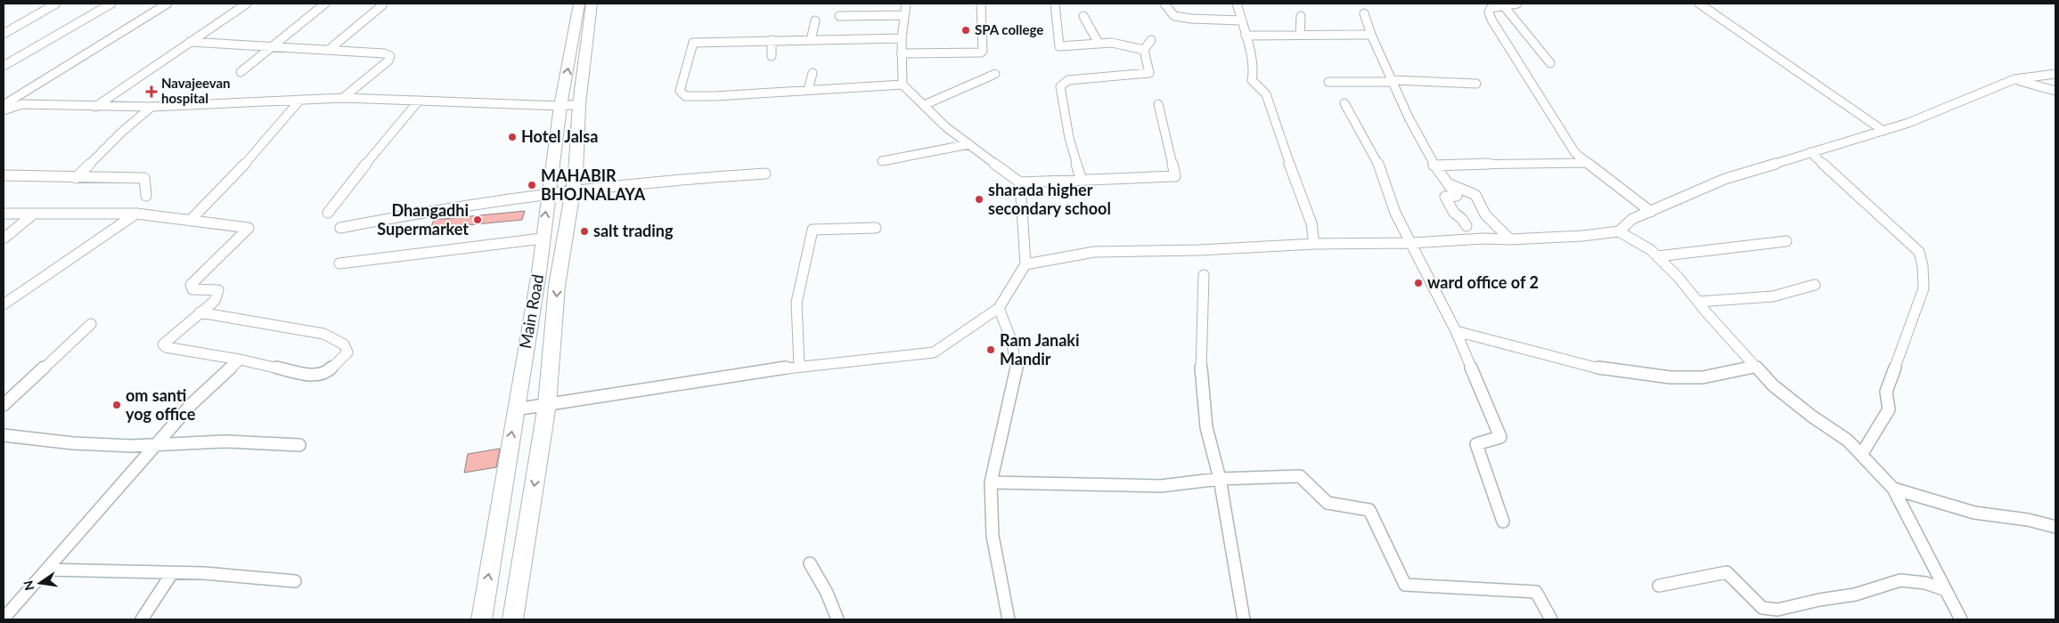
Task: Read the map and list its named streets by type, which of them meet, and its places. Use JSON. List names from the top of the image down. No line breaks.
{"streets":{"main road":["Main Road"]},"places":{"other":["SPA college","Hotel Jalsa","MAHABIR BHOJNALAYA","sharada higher secondary school","Dhangadhi Supermarket","salt trading","ward office of 2","Ram Janaki Mandir","om santi yog office"],"health":["Navajeevan hospital"]},"north":"left"}
